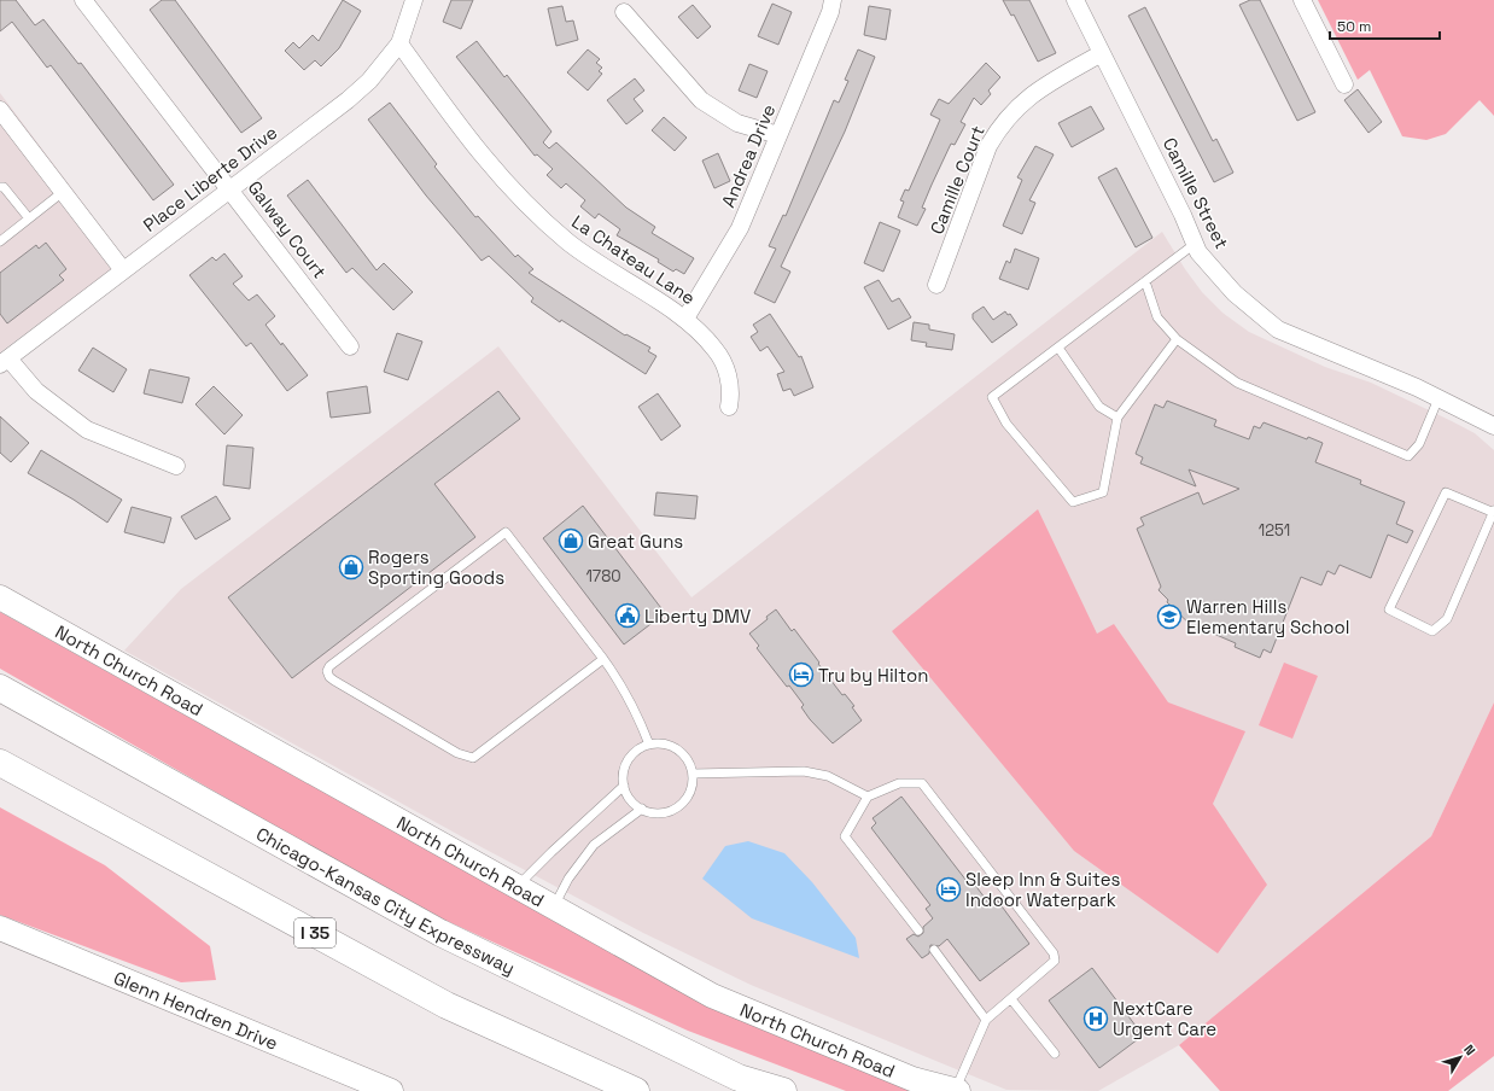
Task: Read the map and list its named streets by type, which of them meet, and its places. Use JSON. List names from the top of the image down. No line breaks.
{"streets":{"highway":["Chicago-Kansas City Expressway","I 35"],"main road":["North Church Road","Glenn Hendren Drive"],"street":["Andrea Drive","Place Liberte Drive","Camille Court","Camille Street","Galway Court","La Chateau Lane"]},"crossings":[["Andrea Drive","La Chateau Lane"],["Place Liberte Drive","Galway Court"],["Place Liberte Drive","La Chateau Lane"],["Camille Court","Camille Street"]],"places":{"shop":["Great Guns","Rogers Sporting Goods"],"public building":["Liberty DMV"],"school or university":["Warren Hills Elementary School"],"hotel":["Tru by Hilton","Sleep Inn & Suites Indoor Waterpark"],"hospital":["NextCare Urgent Care"]},"house_numbers":["1251","1780"],"scale_bar":"50 m","north":"top right"}
